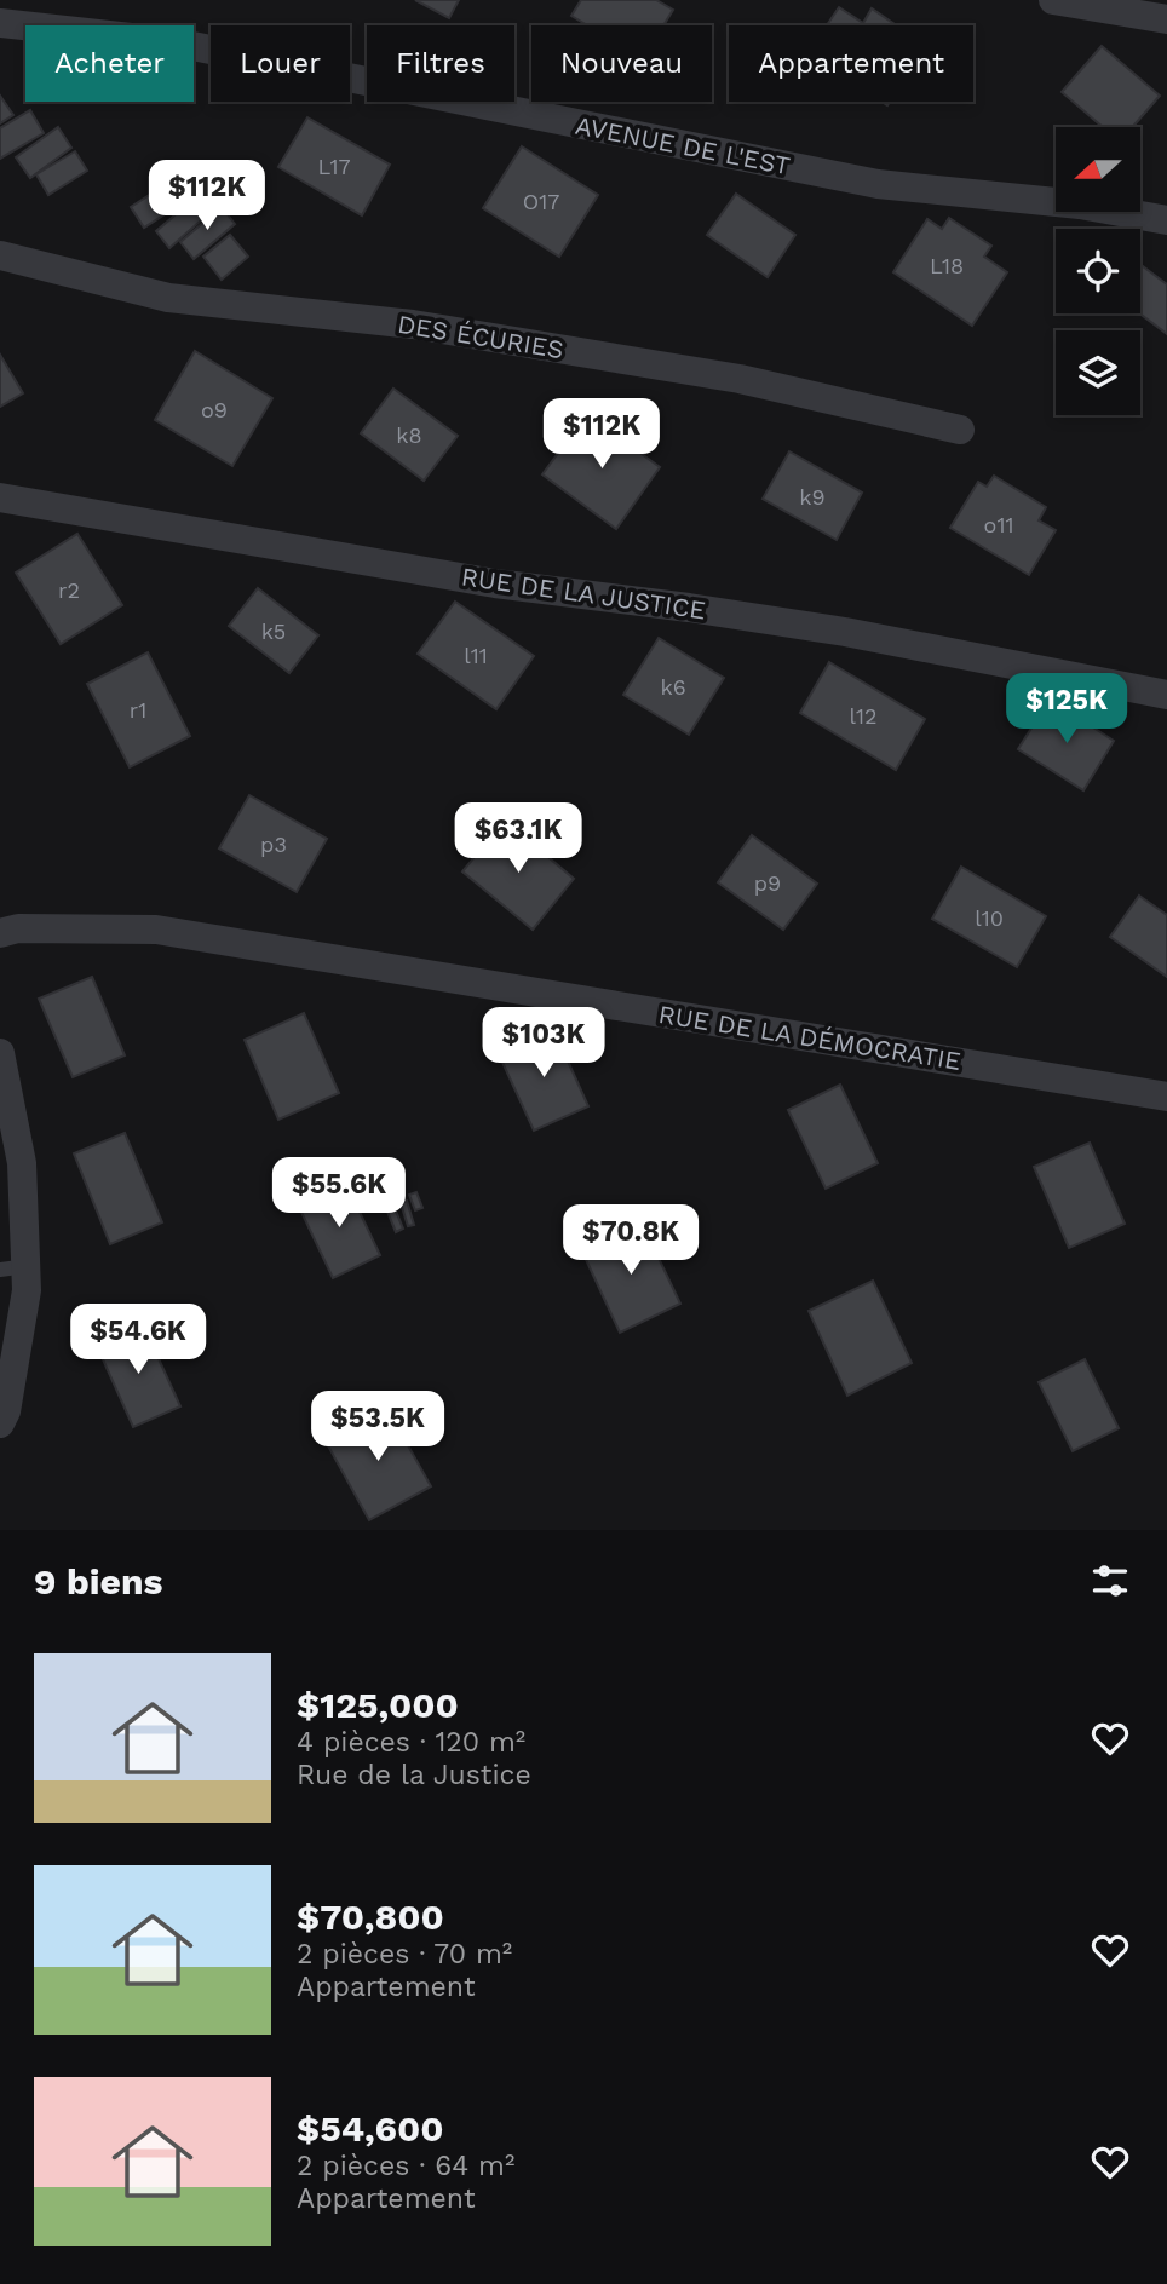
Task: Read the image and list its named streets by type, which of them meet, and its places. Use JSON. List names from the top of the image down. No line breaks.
{"streets":{"street":["AVENUE DE L'EST","DES ÉCURIES","RUE DE LA JUSTICE","RUE DE LA DÉMOCRATIE"]},"house_numbers":["L17","O17","L18","o9","k8","k9","o11","r2","k5","l11","k6","r1","l12","p3","p9","l10"],"north":"left","page":{"chip":["Acheter","Louer","Filtres","Nouveau","Appartement"],"price":["$112K","$112K","$125K","$63.1K","$103K","$55.6K","$70.8K","$54.6K","$53.5K"],"heading":"9 biens","list":[{"name":"$125,000","note":"4 pièces · 120 m² · Rue de la Justice"},{"name":"$70,800","note":"2 pièces · 70 m² · Appartement"},{"name":"$54,600","note":"2 pièces · 64 m² · Appartement"}]}}
